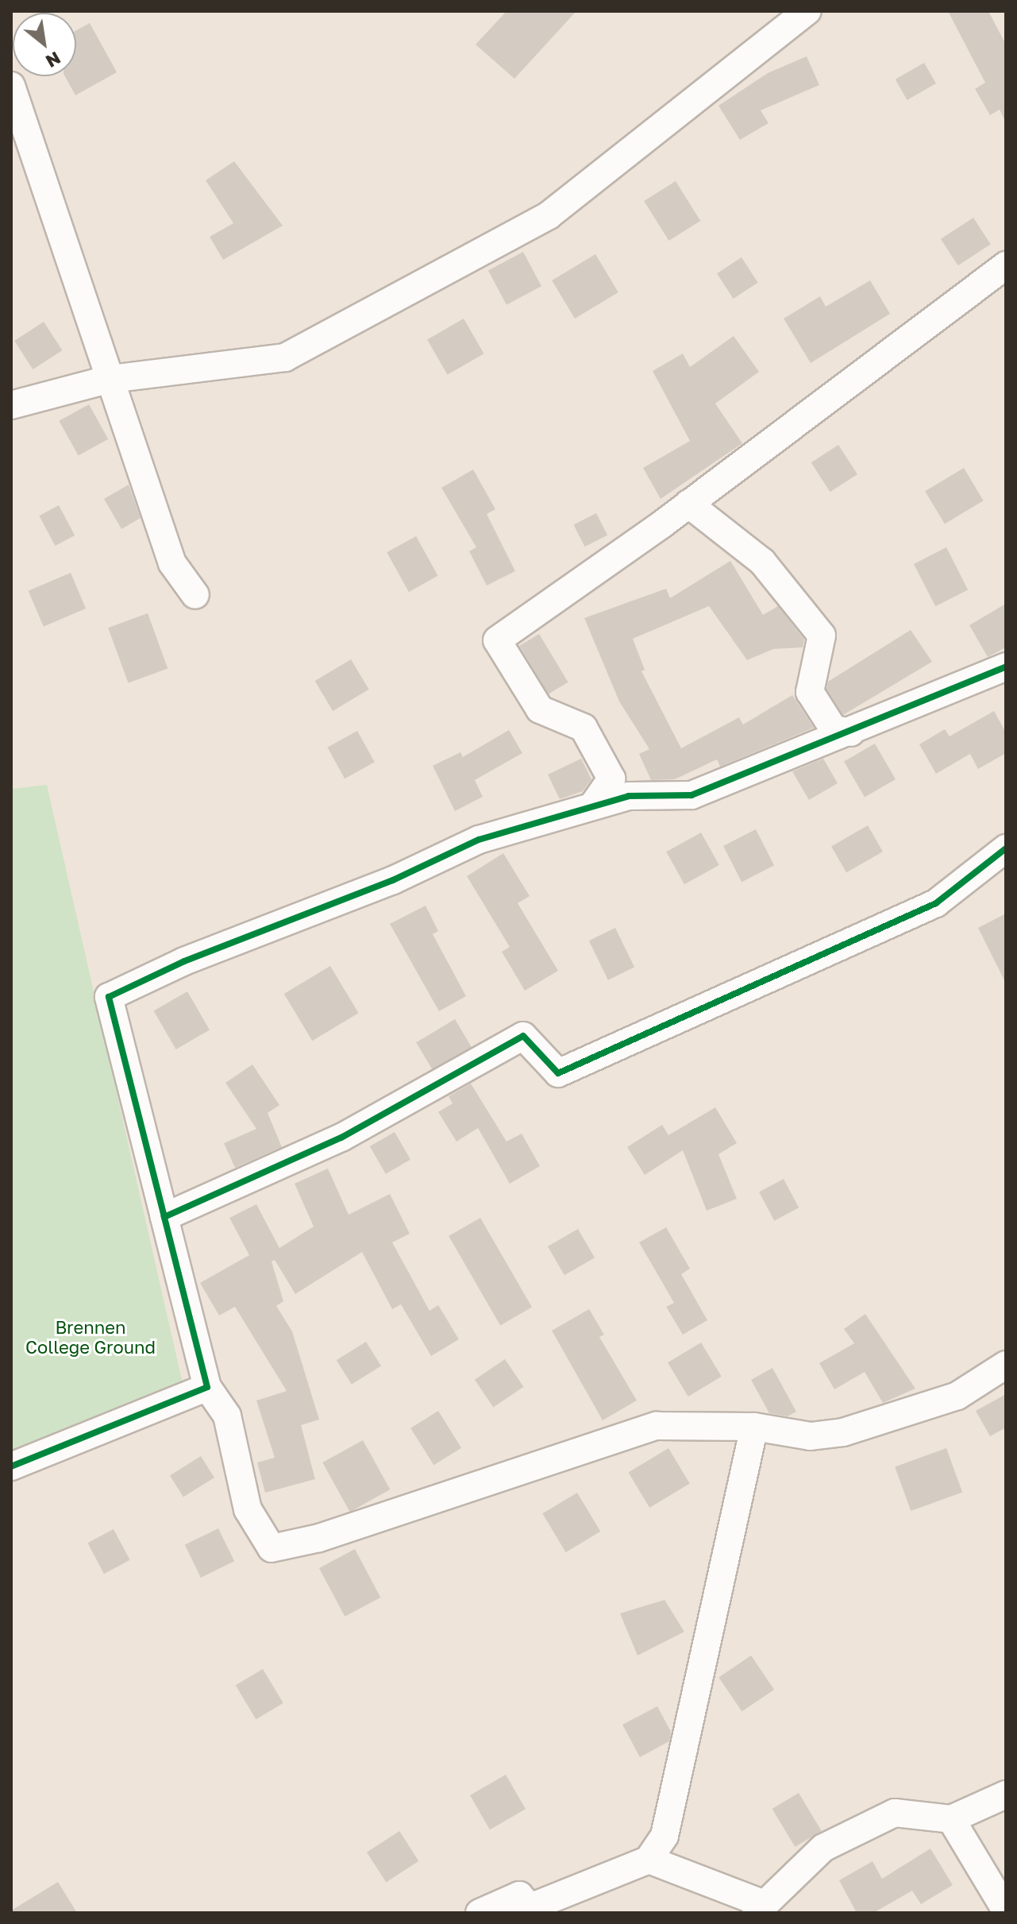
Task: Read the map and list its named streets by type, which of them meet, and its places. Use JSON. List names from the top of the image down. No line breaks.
{"parks":["Brennen College Ground"],"north":"bottom right"}
